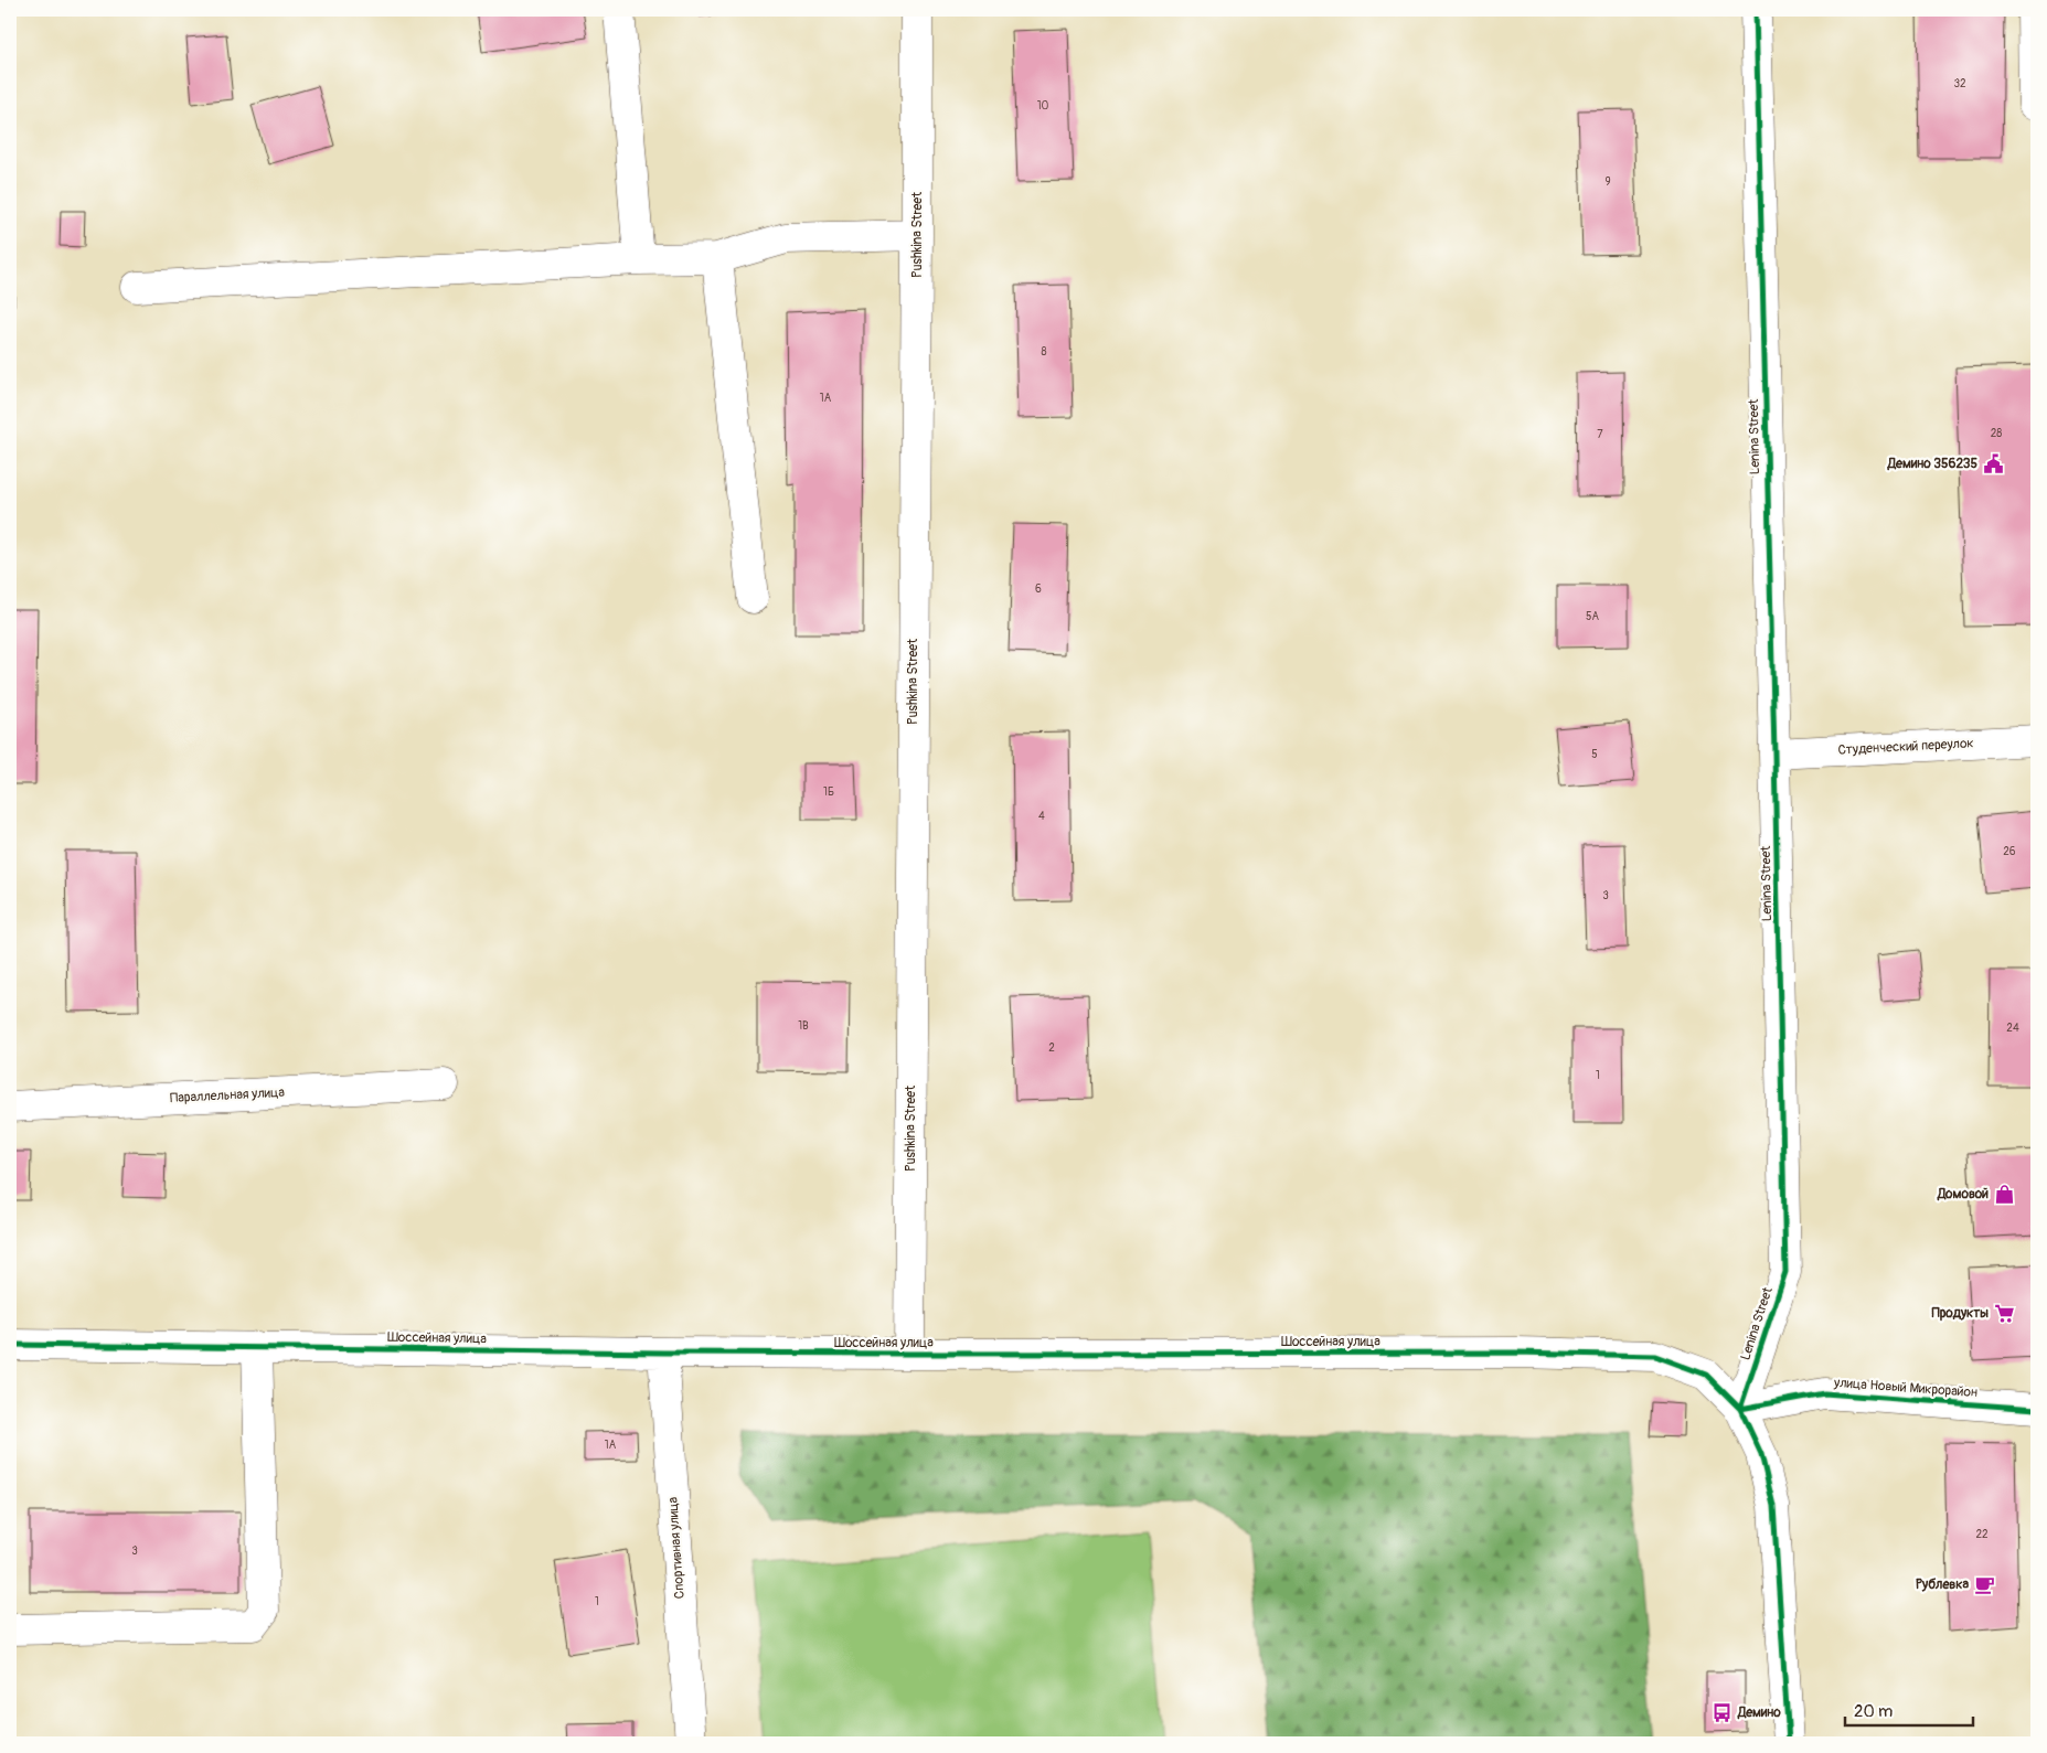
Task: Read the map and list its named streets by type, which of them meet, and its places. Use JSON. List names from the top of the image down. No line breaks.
{"streets":{"street":["Pushkina Street","Lenina Street","Студенческий переулок","Параллельная улица","Шоссейная улица","улица Новый Микрорайон","Спортивная улица"]},"crossings":[["Pushkina Street","Шоссейная улица"],["Lenina Street","Студенческий переулок"],["Lenina Street","Шоссейная улица"],["Lenina Street","улица Новый Микрорайон"],["Шоссейная улица","улица Новый Микрорайон"],["Шоссейная улица","Спортивная улица"]],"places":{"public building":["Демино 356235"],"shop":["Домовой"],"supermarket":["Продукты"],"cafe":["Рублевка"],"bus stop":["Демино"]},"house_numbers":["32","10","9","8","1А","28","7","6","5А","5","1Б","4","26","3","1В","24","2","1","1А","22","3","1"],"scale_bar":"20 m"}
